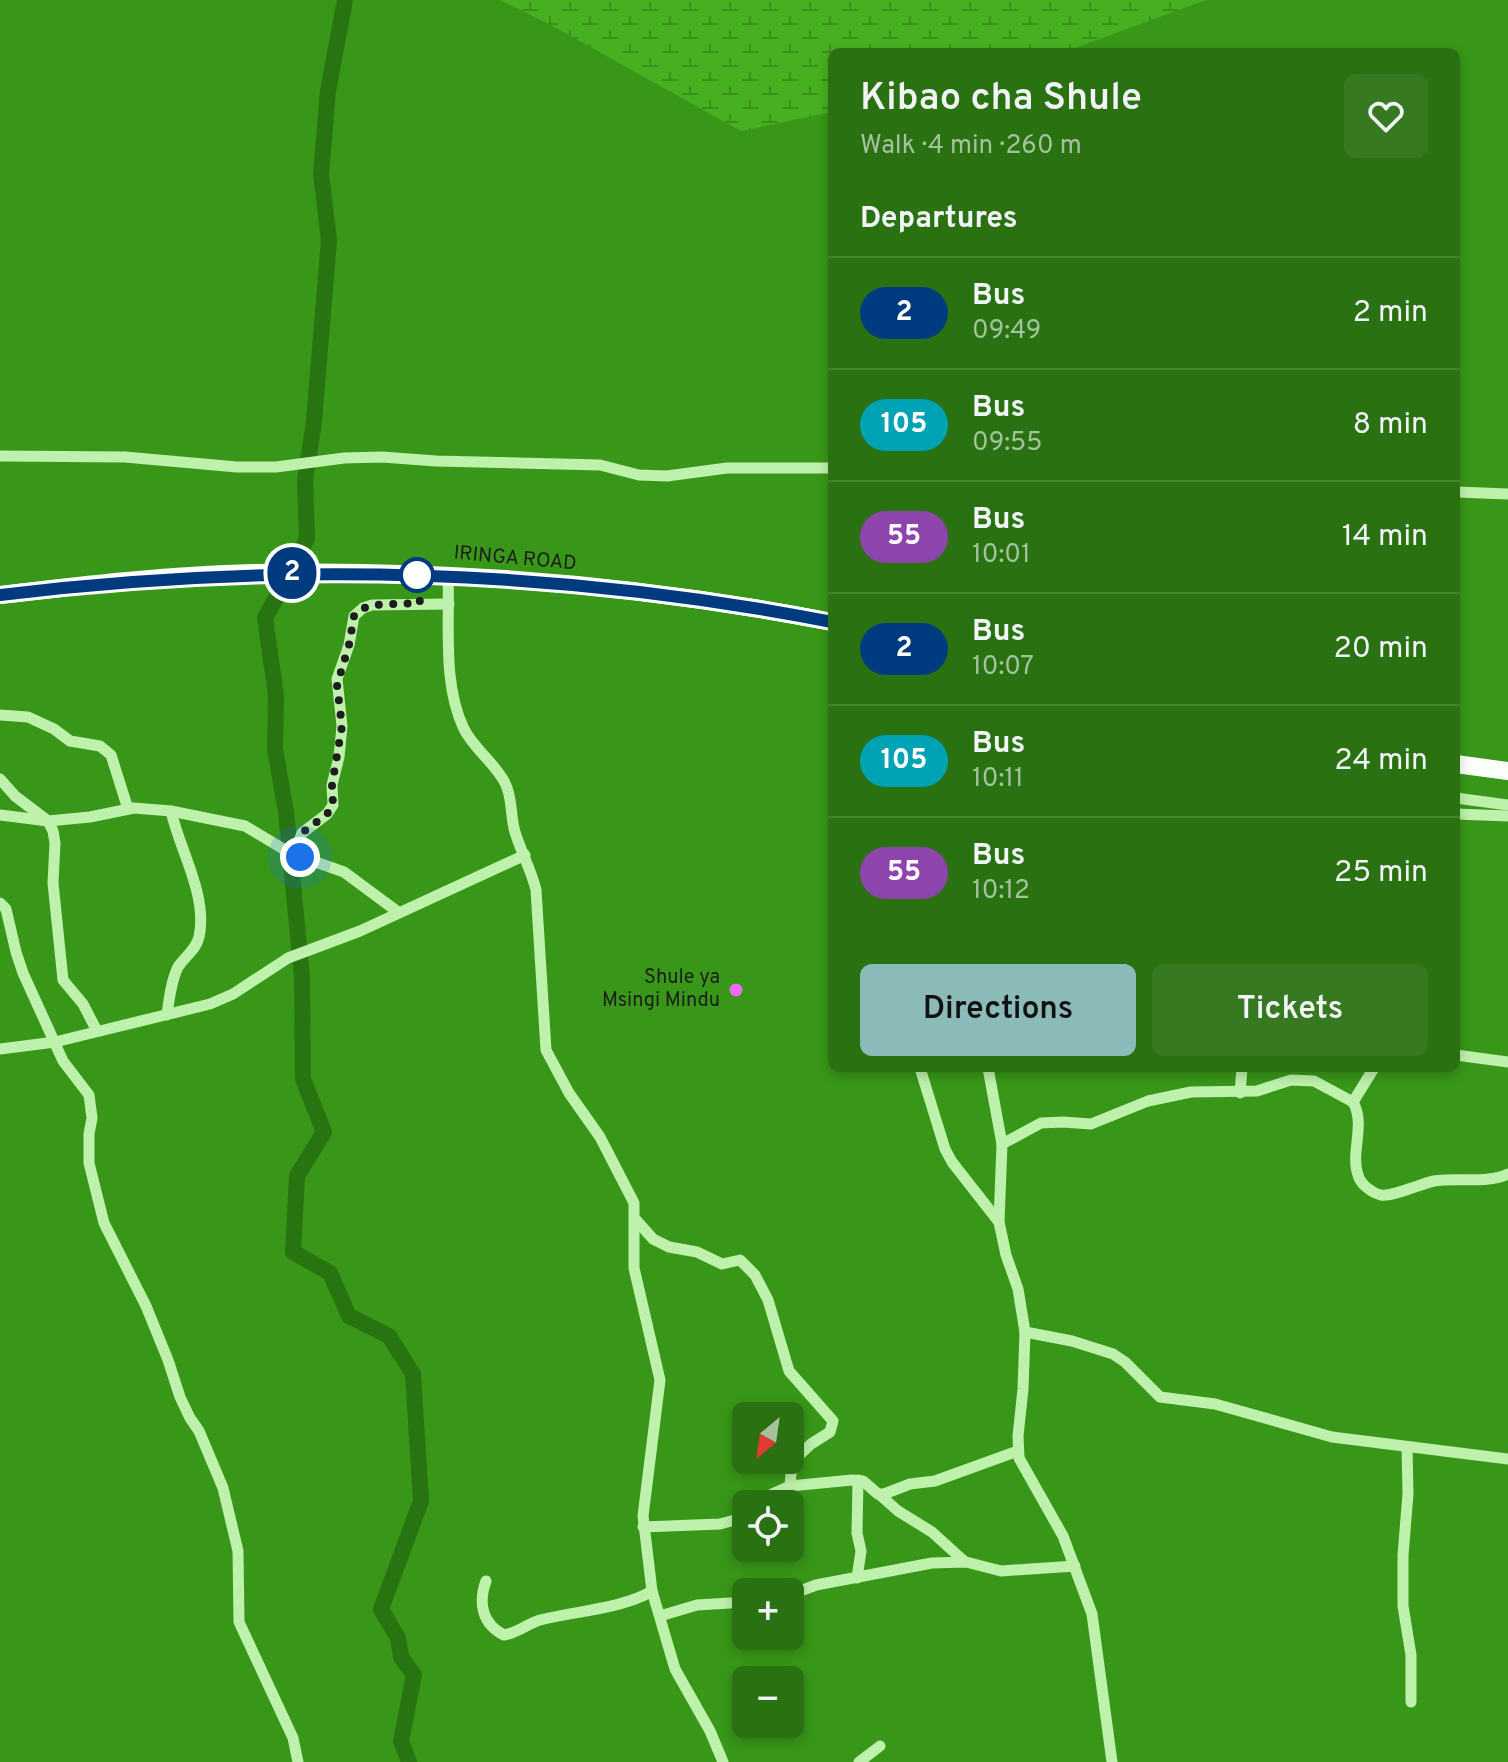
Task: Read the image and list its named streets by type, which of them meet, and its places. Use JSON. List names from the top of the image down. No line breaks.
{"streets":{"highway":["IRINGA ROAD"]},"places":["Shule ya Msingi Mindu"],"lines":["bus line 2"],"north":"bottom left","page":{"on_map":"2","heading":[["Kibao cha Shule","Walk · 4 min · 260 m"],"Departures"],"list":[{"mark":"2","name":"Bus","note":"09:49","value":"2 min"},{"mark":"105","name":"Bus","note":"09:55","value":"8 min"},{"mark":"55","name":"Bus","note":"10:01","value":"14 min"},{"mark":"2","name":"Bus","note":"10:07","value":"20 min"},{"mark":"105","name":"Bus","note":"10:11","value":"24 min"},{"mark":"55","name":"Bus","note":"10:12","value":"25 min"}],"buttons":["Directions","Tickets"],"map_buttons":["+","−"]}}
